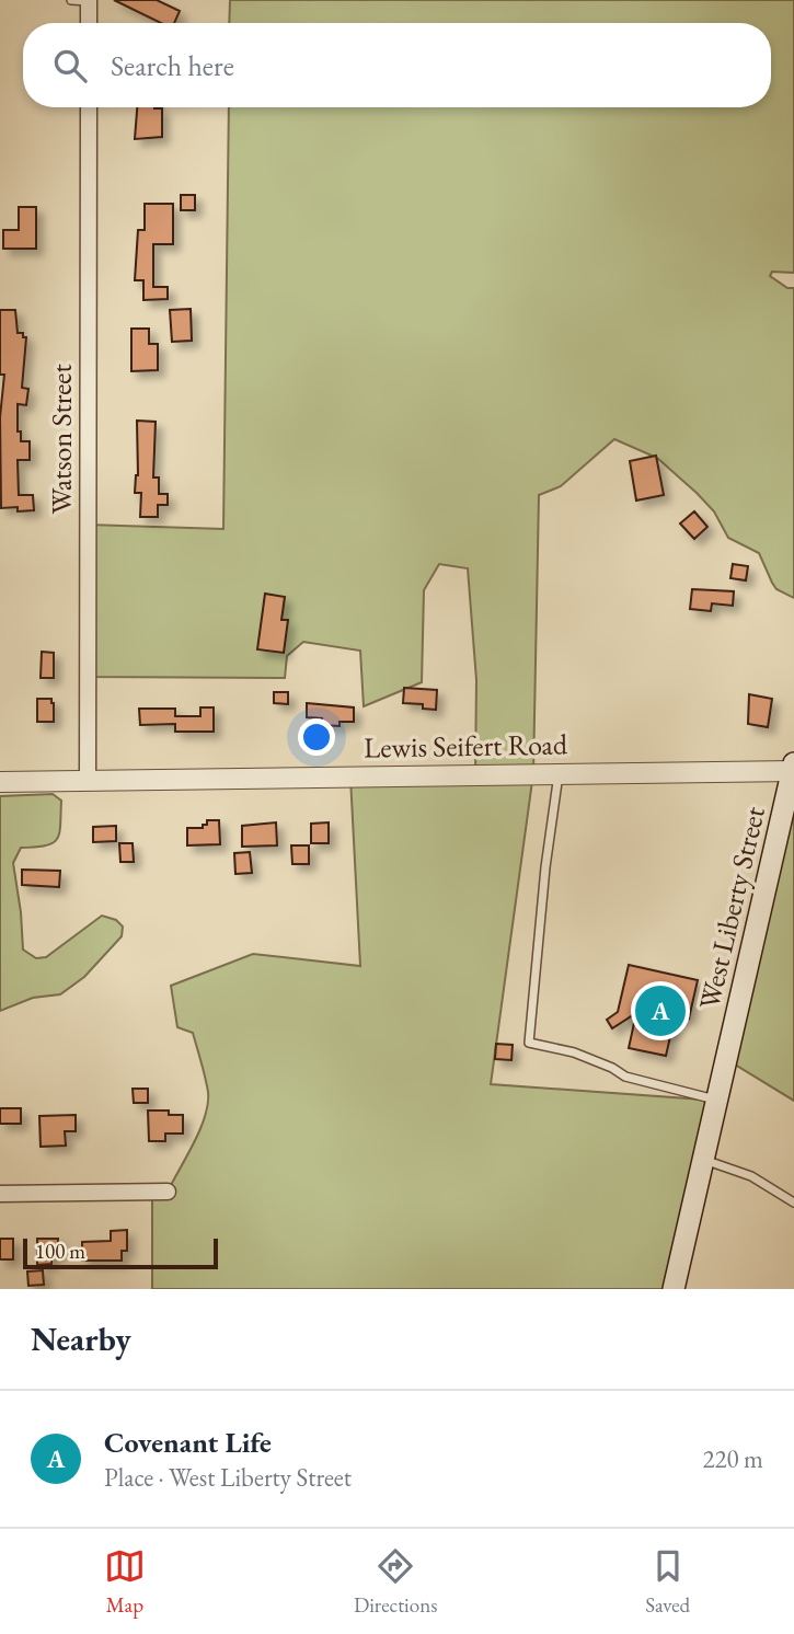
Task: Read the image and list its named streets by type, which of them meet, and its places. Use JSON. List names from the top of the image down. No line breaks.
{"streets":{"main road":["West Liberty Street"],"street":["Watson Street","Lewis Seifert Road"]},"crossings":[["Watson Street","Lewis Seifert Road"],["Lewis Seifert Road","West Liberty Street"]],"scale_bar":"100 m","page":{"search":"Search here","pins":"A","scale":"100 m","heading":"Nearby","list":[{"mark":"A","name":"Covenant Life","note":"Place · West Liberty Street","value":"220 m"}],"nav":["Map","Directions","Saved"]}}
